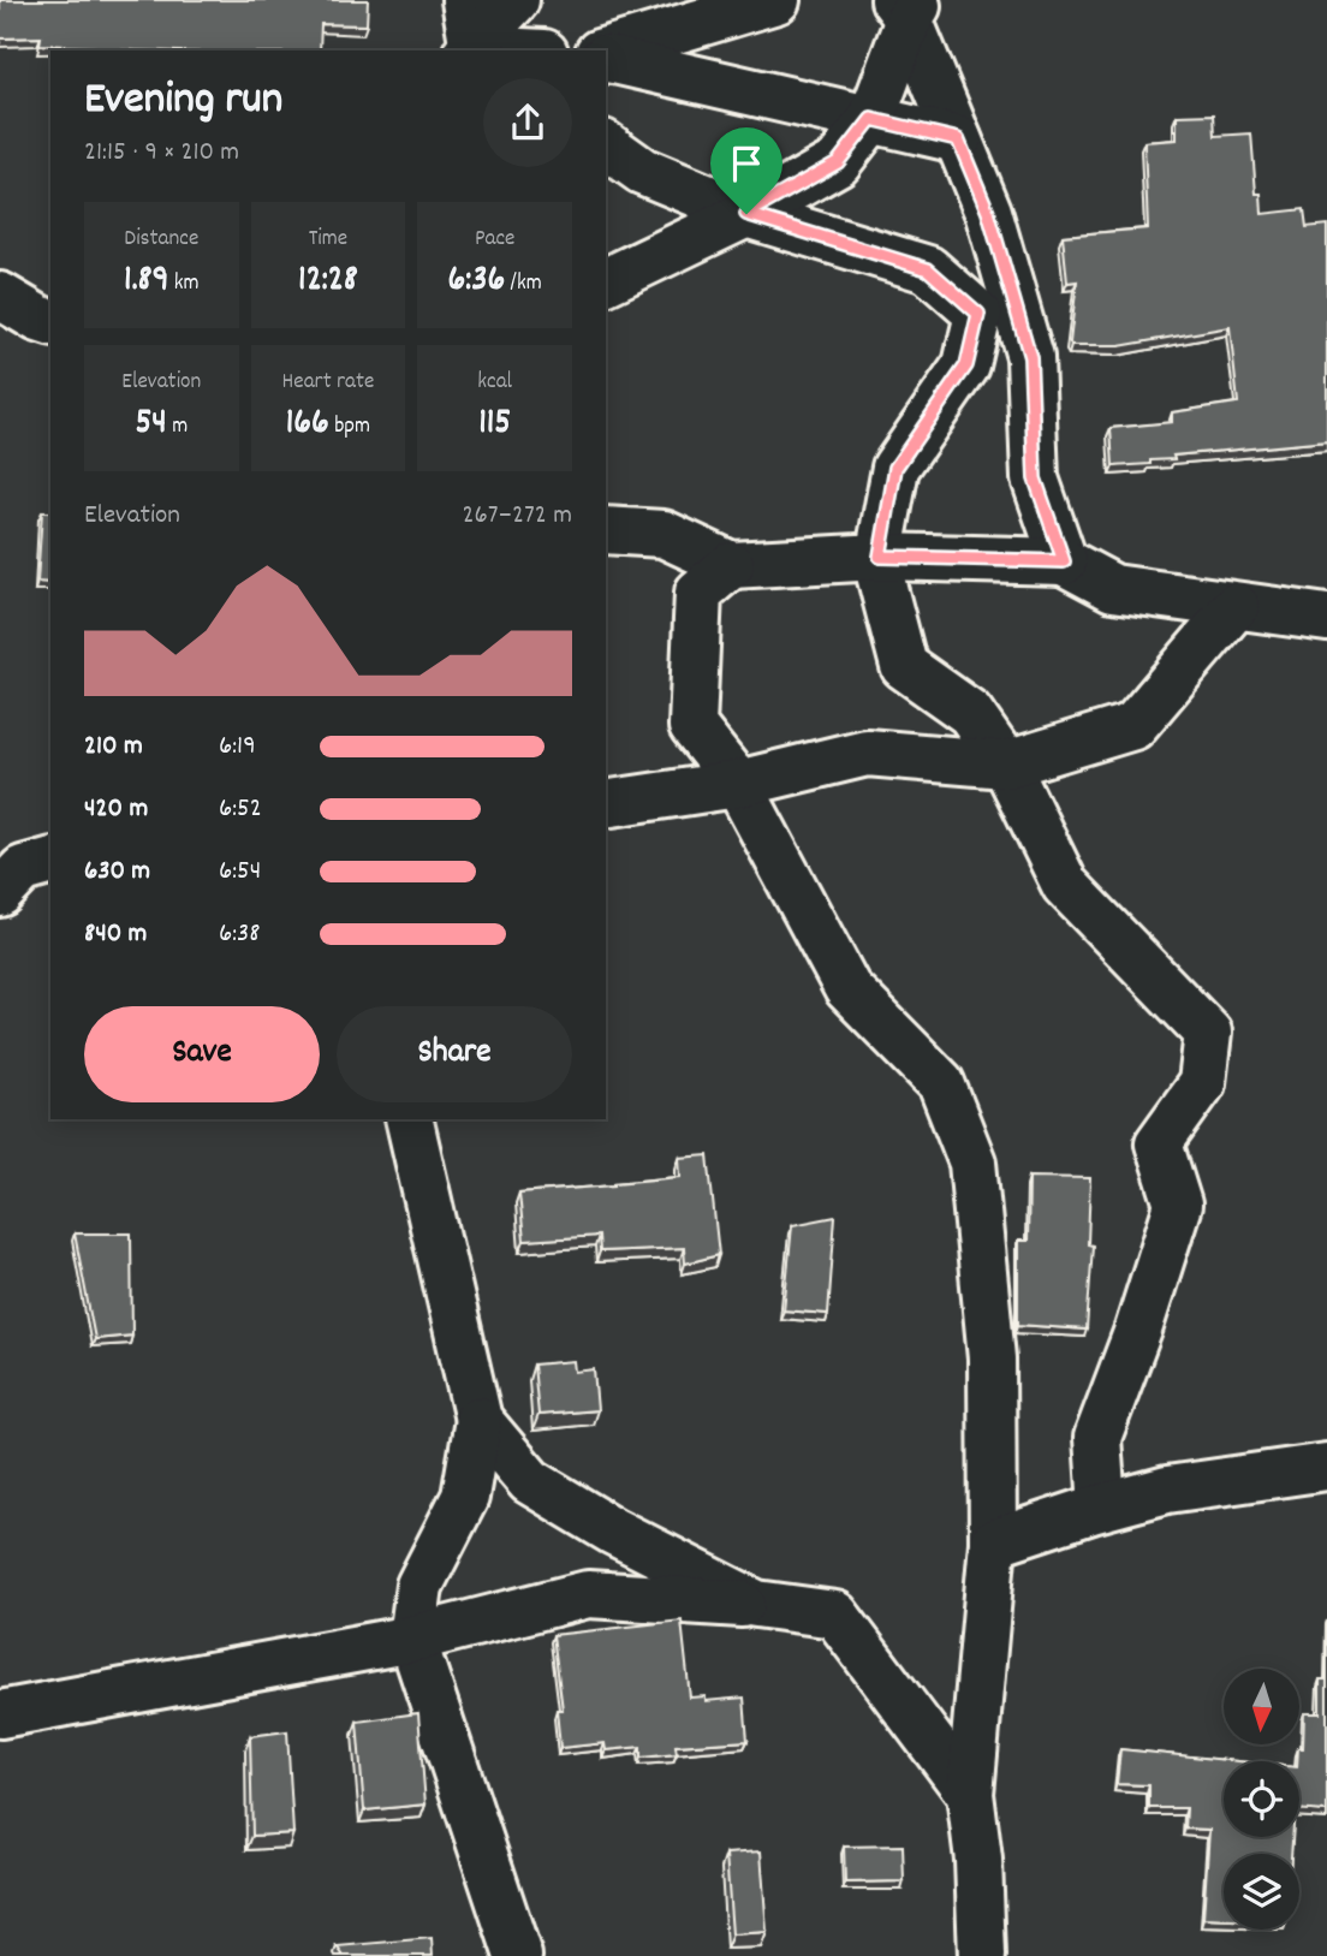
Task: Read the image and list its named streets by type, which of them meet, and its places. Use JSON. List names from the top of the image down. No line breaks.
{"north":"bottom","page":{"heading":["Evening run","21:15 · 9 × 210 m"],"stats":[["Distance","1.89 km"],["Time","12:28"],["Pace","6:36 /km"],["Elevation","54 m"],["Heart rate","166 bpm"],["kcal","115"]],"chart":["Elevation","267–272 m"],"list":[{"name":"210 m","note":"6:19"},{"name":"420 m","note":"6:52"},{"name":"630 m","note":"6:54"},{"name":"840 m","note":"6:38"}],"buttons":["Save","Share"]}}
